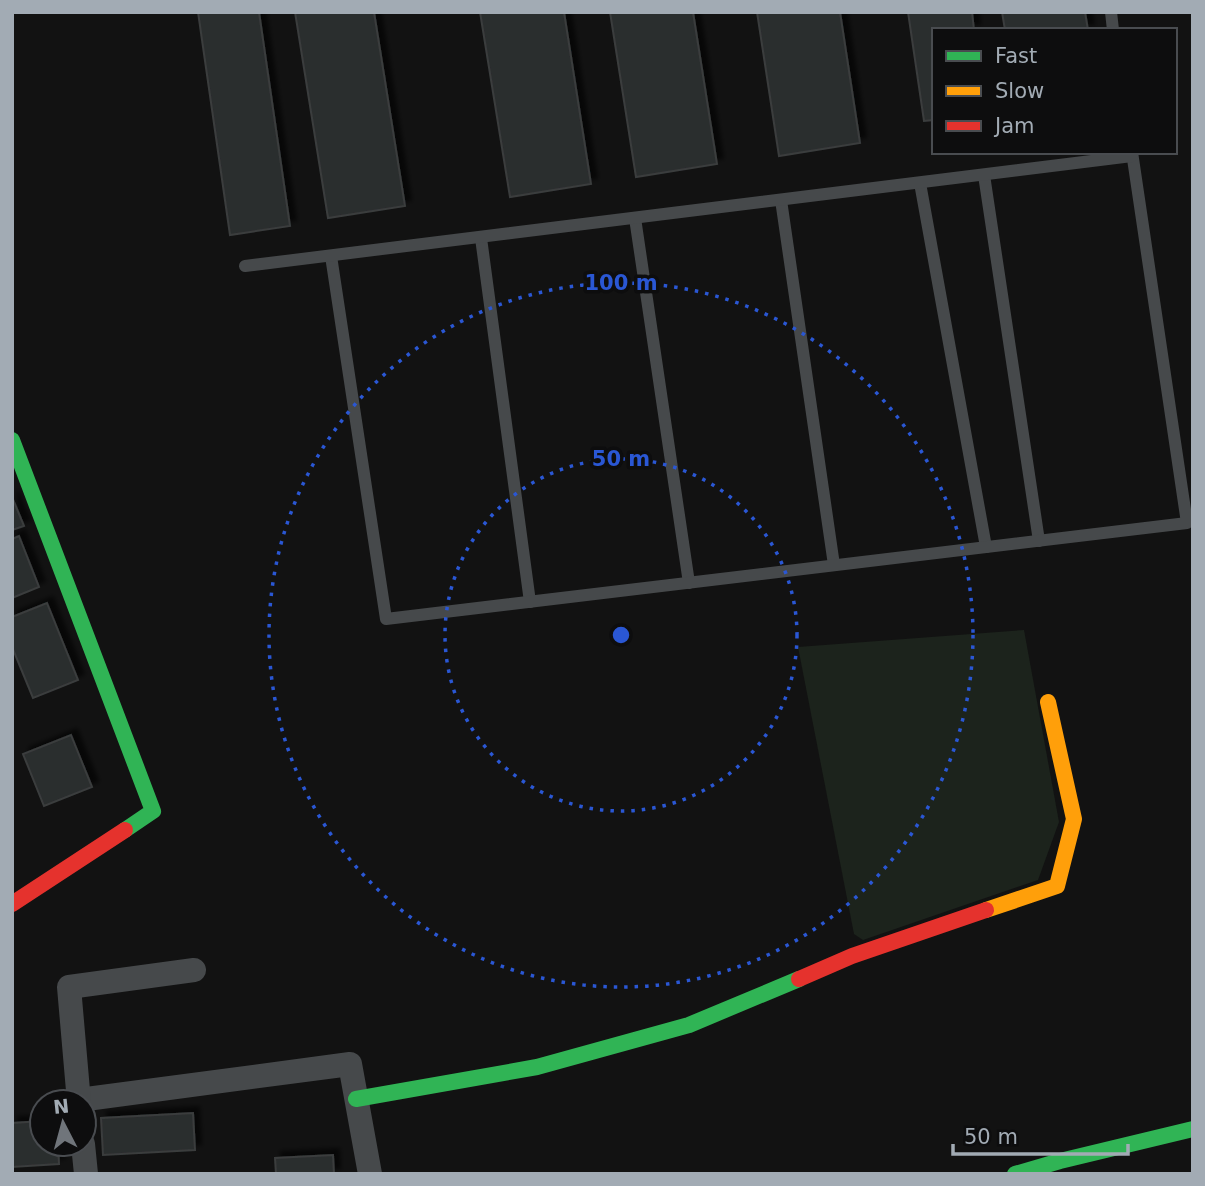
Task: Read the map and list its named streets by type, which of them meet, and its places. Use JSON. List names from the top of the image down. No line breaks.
{"legend":["Fast","Slow","Jam"],"scale_bar":"50 m","north":"top","rings":["100 m","50 m"]}
